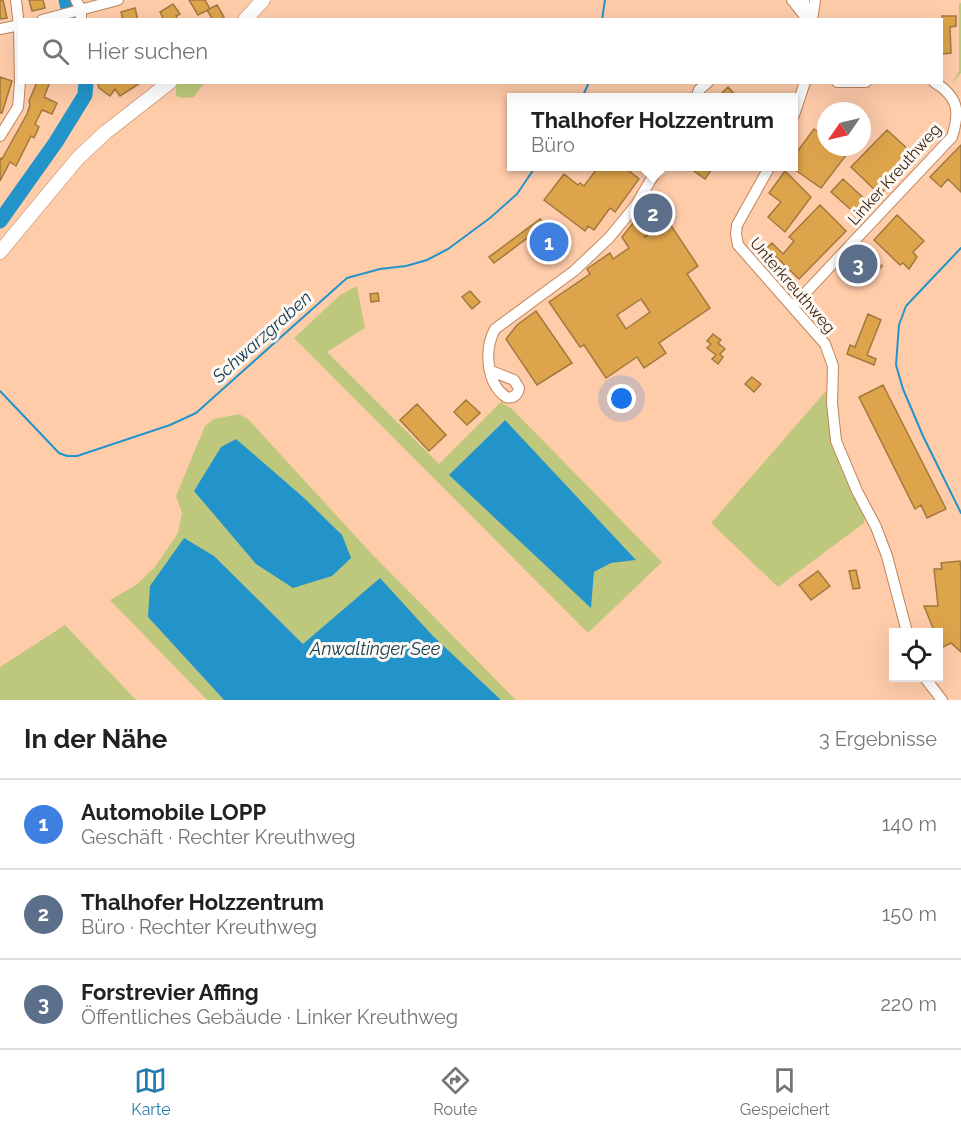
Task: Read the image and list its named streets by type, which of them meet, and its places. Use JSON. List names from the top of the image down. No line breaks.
{"streets":{"street":["Linker Kreuthweg","Unterkreuthweg"]},"crossings":[["Linker Kreuthweg","Unterkreuthweg"]],"water":["Schwarzgraben","Anwaltinger See"],"north":"bottom left","page":{"search":"Hier suchen","popup":["Thalhofer Holzzentrum","Büro"],"pins":["2","1","3"],"heading":["In der Nähe","3 Ergebnisse"],"list":[{"mark":"1","name":"Automobile LOPP","note":"Geschäft · Rechter Kreuthweg","value":"140 m"},{"mark":"2","name":"Thalhofer Holzzentrum","note":"Büro · Rechter Kreuthweg","value":"150 m"},{"mark":"3","name":"Forstrevier Affing","note":"Öffentliches Gebäude · Linker Kreuthweg","value":"220 m"}],"nav":["Karte","Route","Gespeichert"]}}
